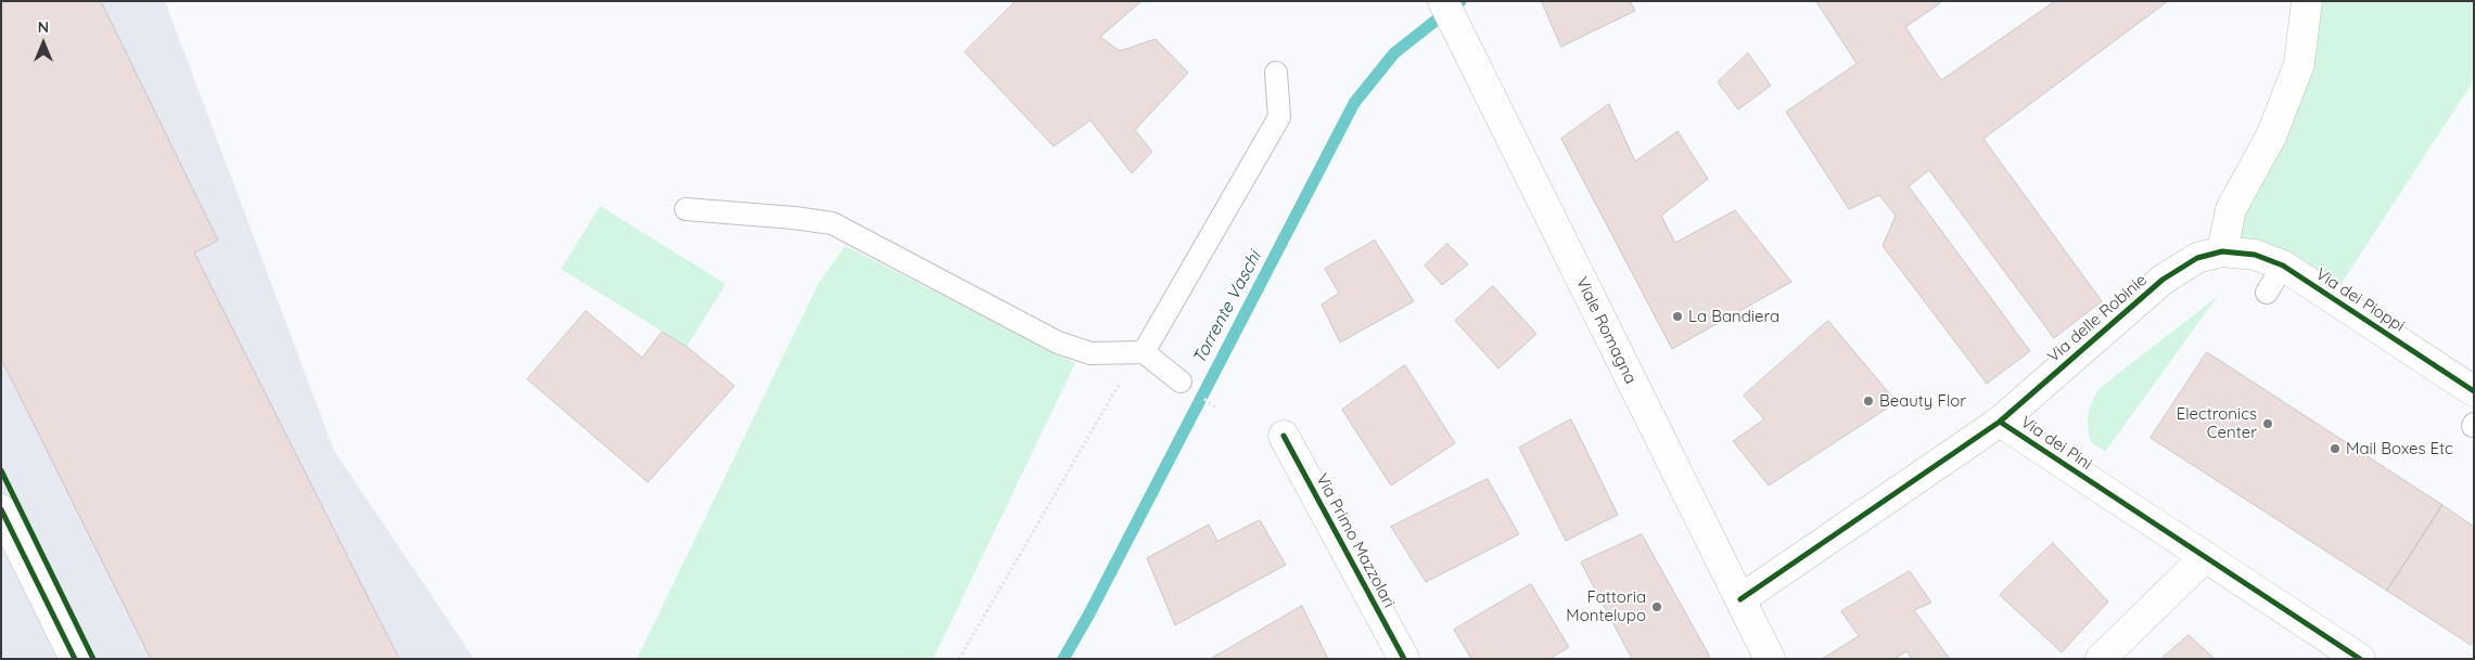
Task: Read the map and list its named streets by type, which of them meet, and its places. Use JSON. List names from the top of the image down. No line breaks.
{"streets":{"street":["Via dei Pioppi","Via delle Robinie","Viale Romagna","Via dei Pini","Via Primo Mazzolari"]},"crossings":[["Via dei Pioppi","Via delle Robinie"],["Via delle Robinie","Via dei Pini"],["Viale Romagna","Via dei Pini"]],"water":["Torrente Vaschi"],"places":["La Bandiera","Beauty Flor","Electronics Center","Mail Boxes Etc","Fattoria Montelupo"],"north":"top"}
